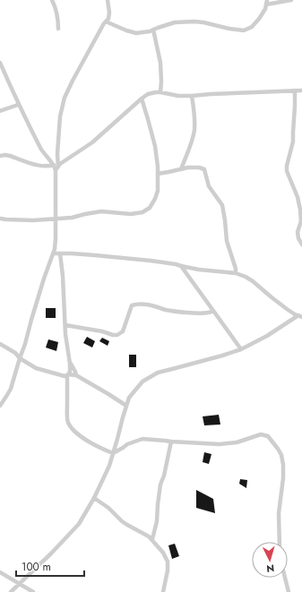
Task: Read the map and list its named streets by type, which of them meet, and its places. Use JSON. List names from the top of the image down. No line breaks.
{"scale_bar":"100 m","north":"bottom"}
